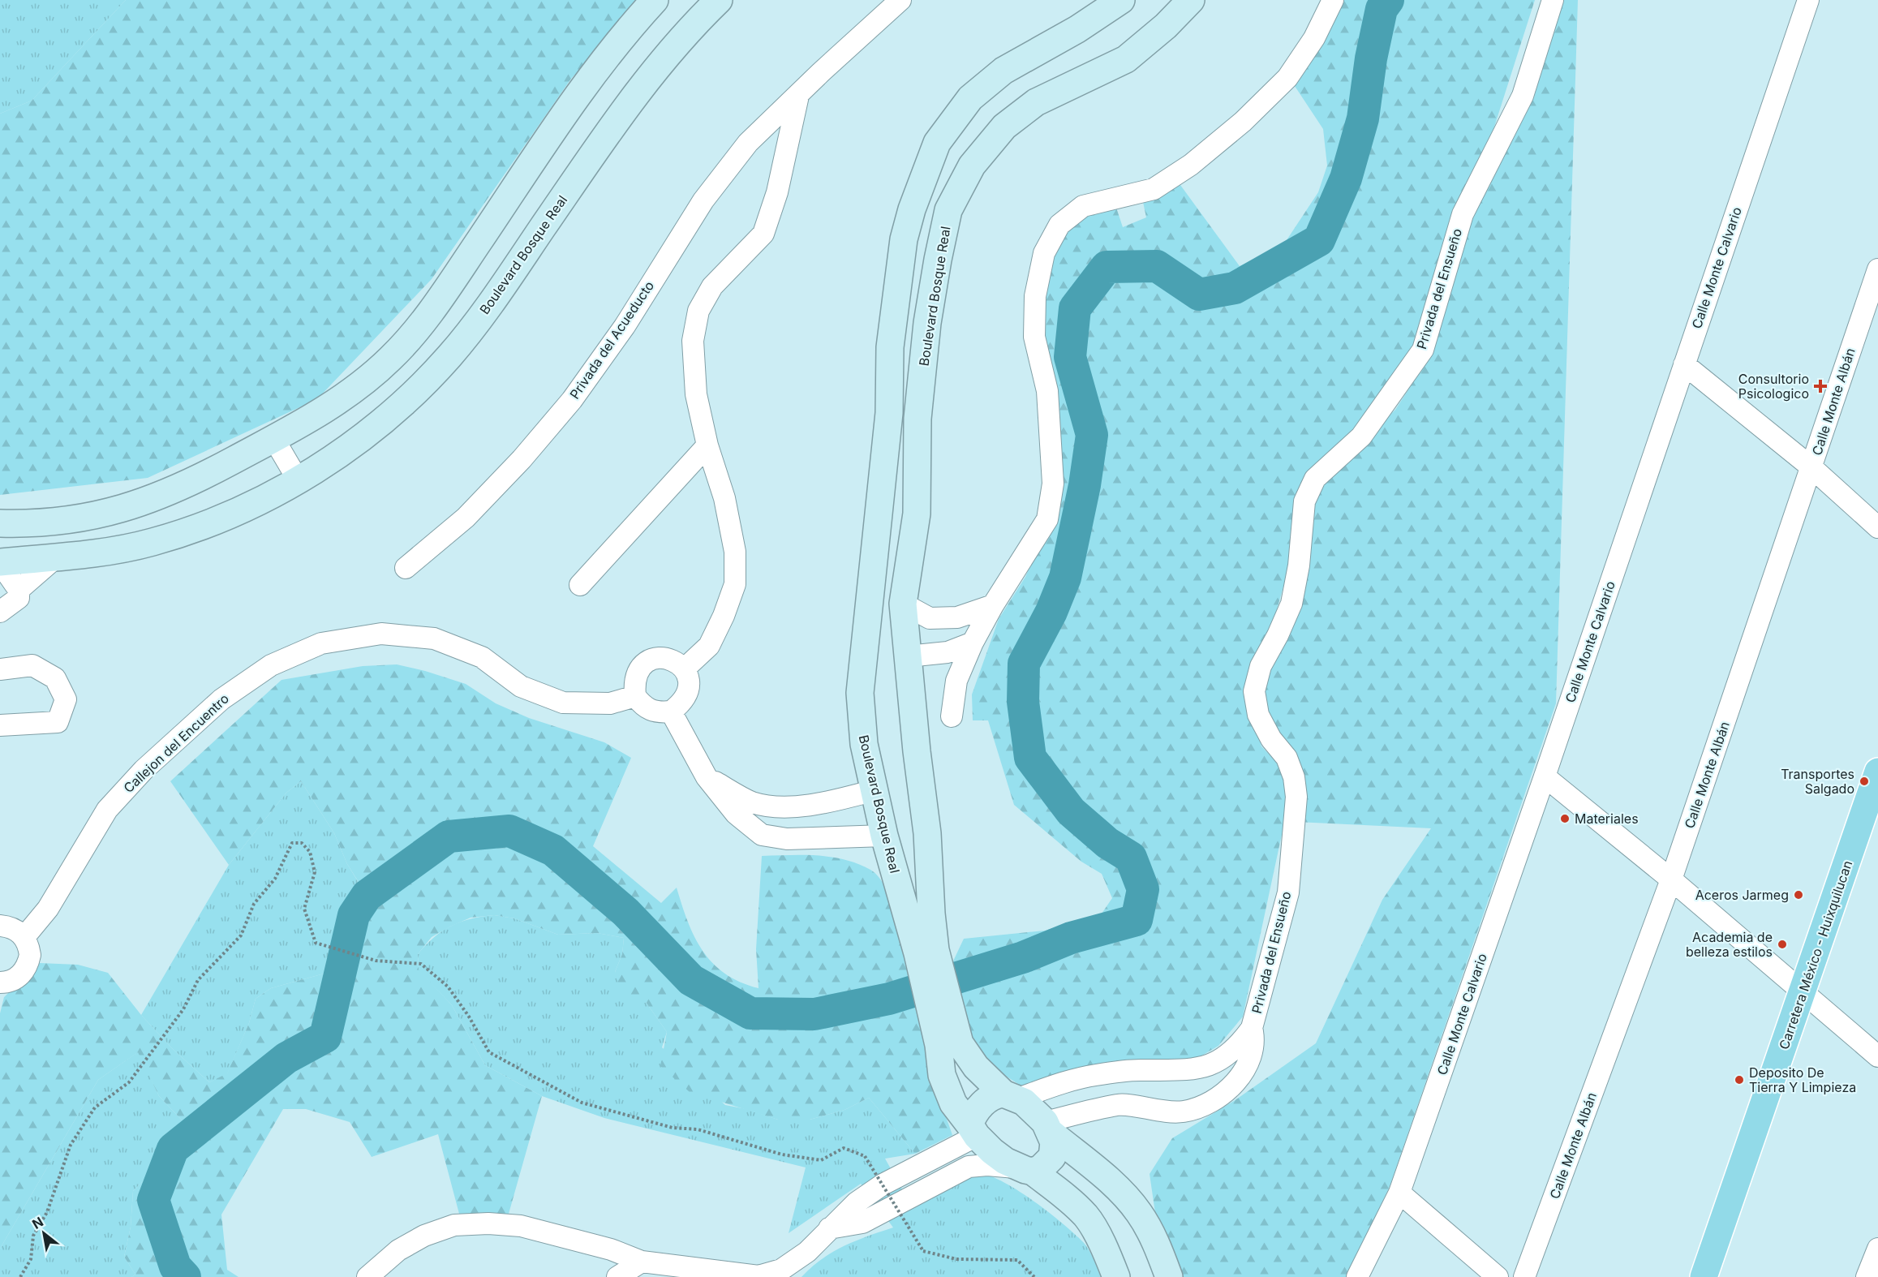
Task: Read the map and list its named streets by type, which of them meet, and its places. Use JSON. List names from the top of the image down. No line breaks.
{"streets":{"main road":["Carretera México - Huixquilucan"],"street":["Boulevard Bosque Real","Calle Monte Calvario","Privada del Ensueño","Privada del Acueducto","Calle Monte Albán","Callejon del Encuentro"]},"crossings":[["Boulevard Bosque Real","Privada del Ensueño"]],"places":{"health":["Consultorio Psicologico"],"other":["Transportes Salgado","Materiales","Aceros Jarmeg","Academia de belleza estilos","Deposito De Tierra Y Limpieza"]},"north":"top left"}
